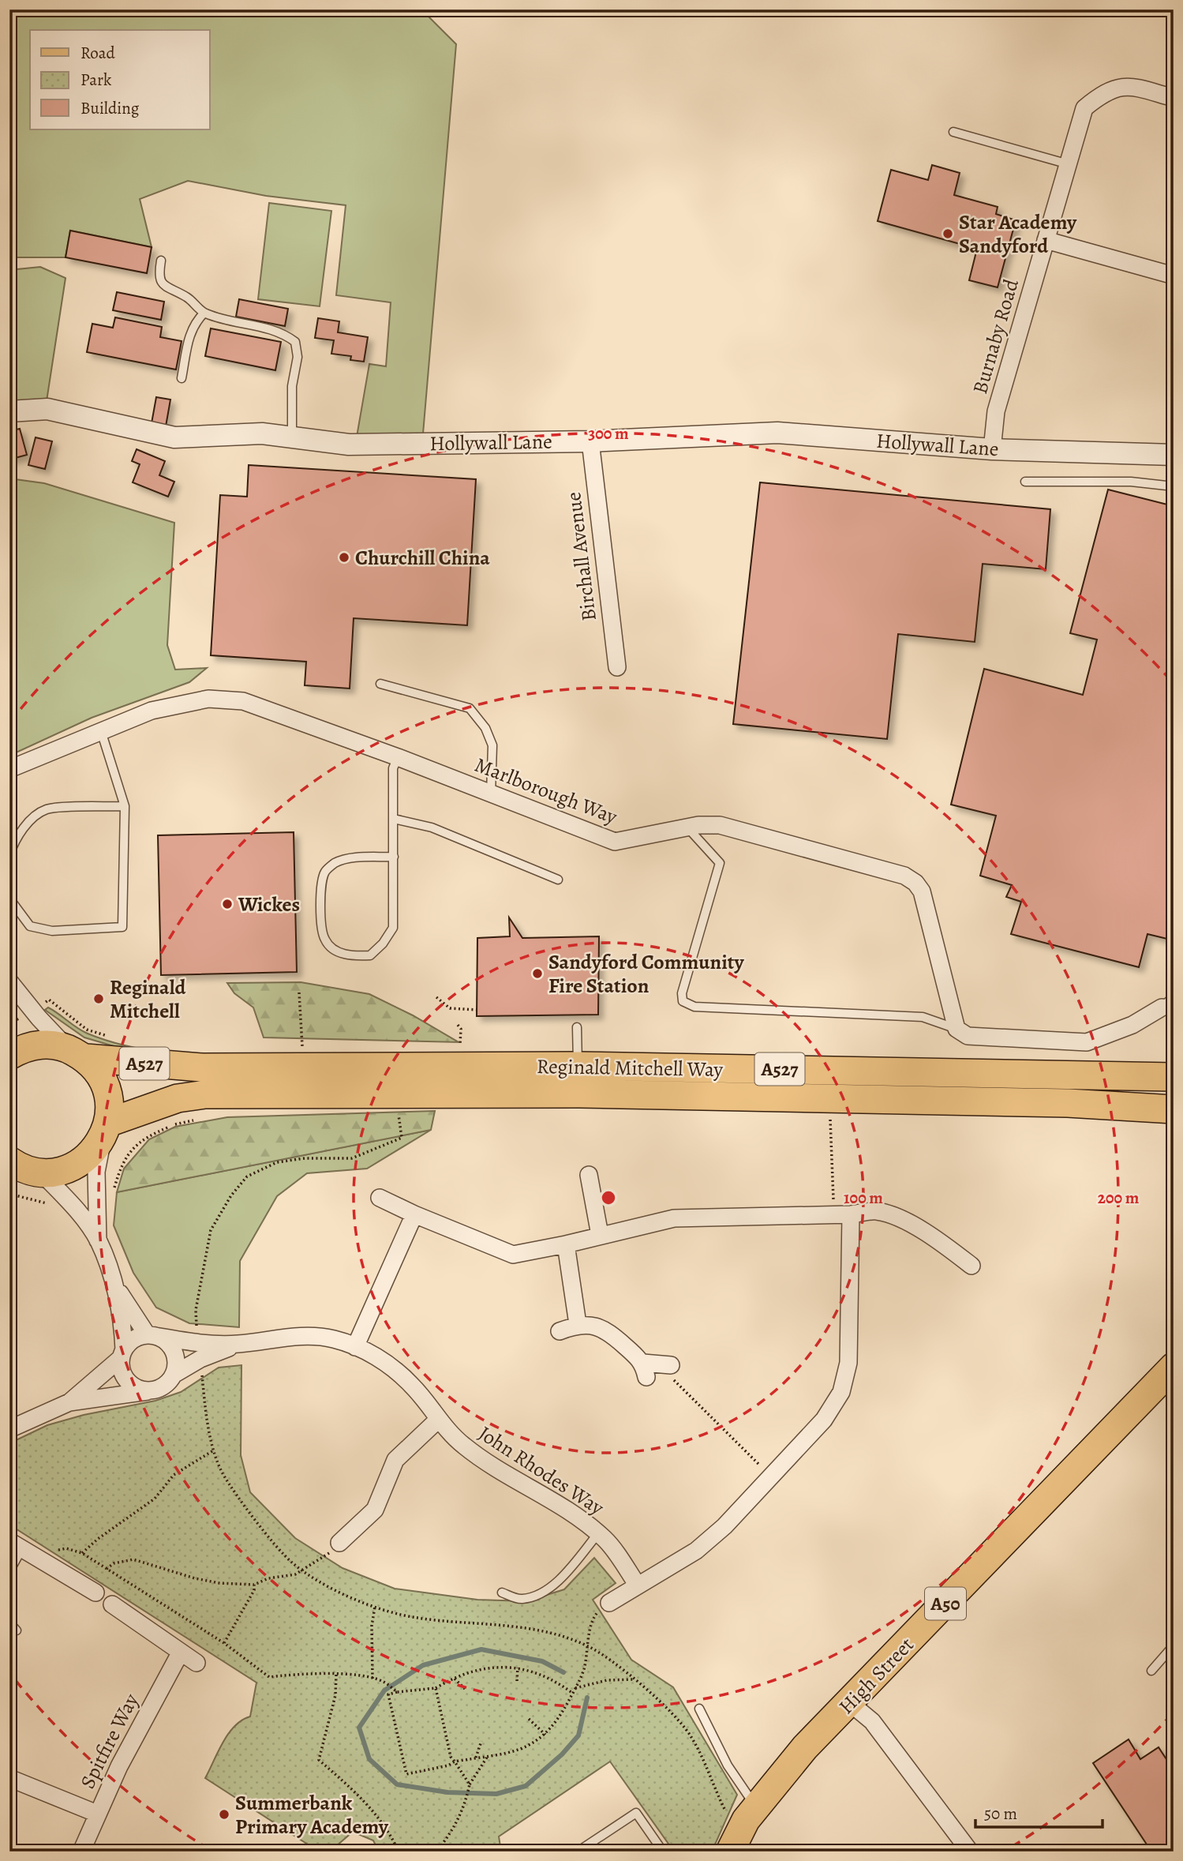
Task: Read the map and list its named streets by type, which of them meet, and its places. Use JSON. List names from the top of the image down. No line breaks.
{"streets":{"main road":["A527","Reginald Mitchell Way","A50","High Street"],"street":["Burnaby Road","Hollywall Lane","Birchall Avenue","Marlborough Way","John Rhodes Way","Spitfire Way"]},"crossings":[["Burnaby Road","Hollywall Lane"],["Hollywall Lane","Birchall Avenue"]],"places":["Star Academy Sandyford","Churchill China","Wickes","Sandyford Community Fire Station","Reginald Mitchell","Summerbank Primary Academy"],"legend":["Road","Park","Building"],"scale_bar":"50 m","rings":["300 m","100 m","200 m"]}
